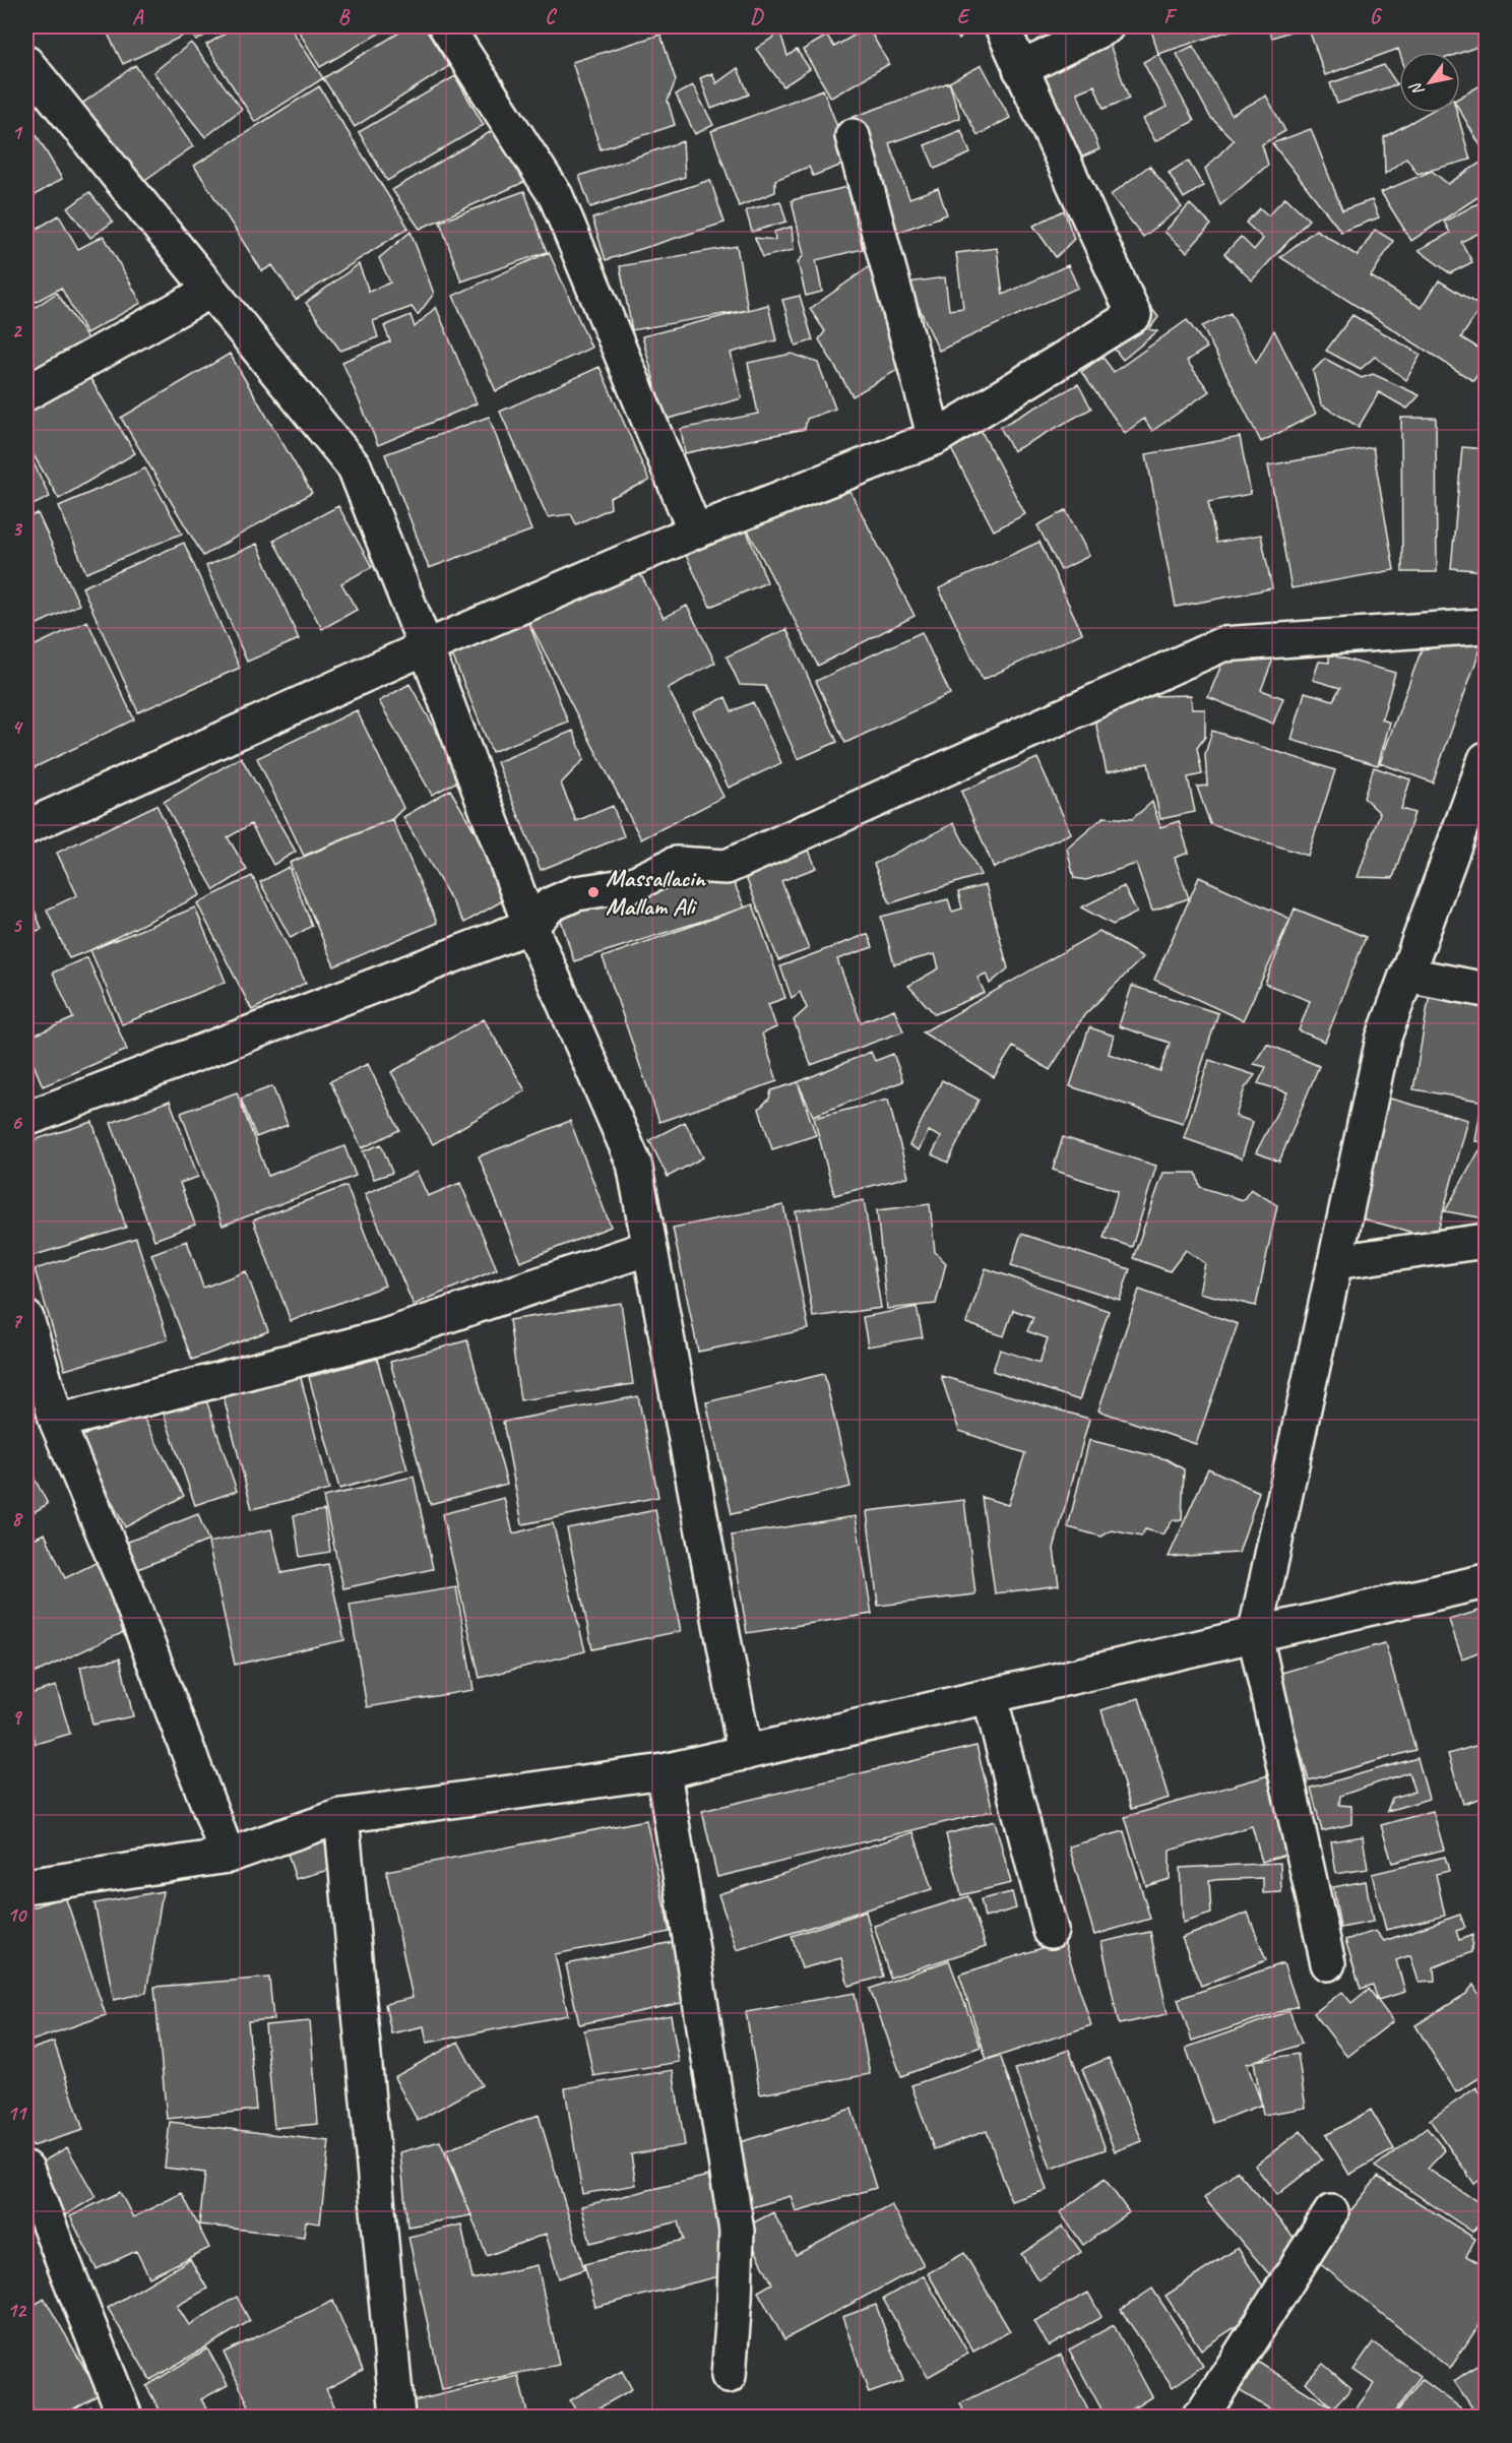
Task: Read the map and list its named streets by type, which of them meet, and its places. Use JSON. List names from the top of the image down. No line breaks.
{"places":["Massallacin Mallam Ali"],"north":"bottom left","grid":{"columns":["A","B","C","D","E","F","G"],"rows":["1","2","3","4","5","6","7","8","9","10","11","12"]}}
